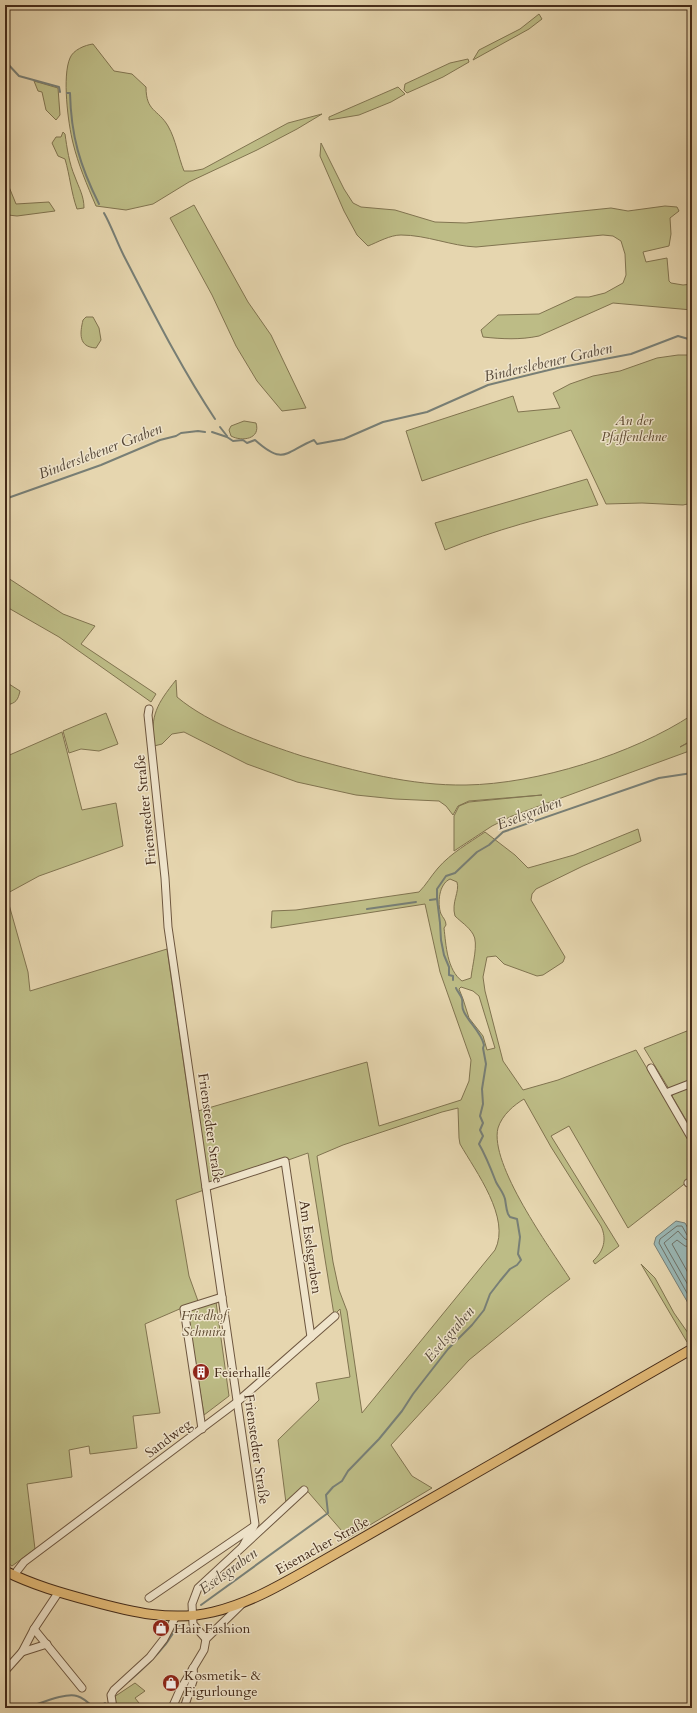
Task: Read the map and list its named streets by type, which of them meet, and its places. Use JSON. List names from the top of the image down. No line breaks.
{"streets":{"main road":["Eisenacher Straße"],"street":["Frienstedter Straße","Am Eselsgraben","Sandweg"]},"crossings":[["Frienstedter Straße","Am Eselsgraben"],["Frienstedter Straße","Sandweg"],["Am Eselsgraben","Sandweg"],["Sandweg","Eisenacher Straße"]],"water":["Binderslebener Graben","Eselsgraben"],"parks":["An der Pfaffenlehne","Friedhof Schmira"],"places":{"building":["Feierhalle"],"shop":["Hair Fashion","Kosmetik- & Figurlounge"]}}
